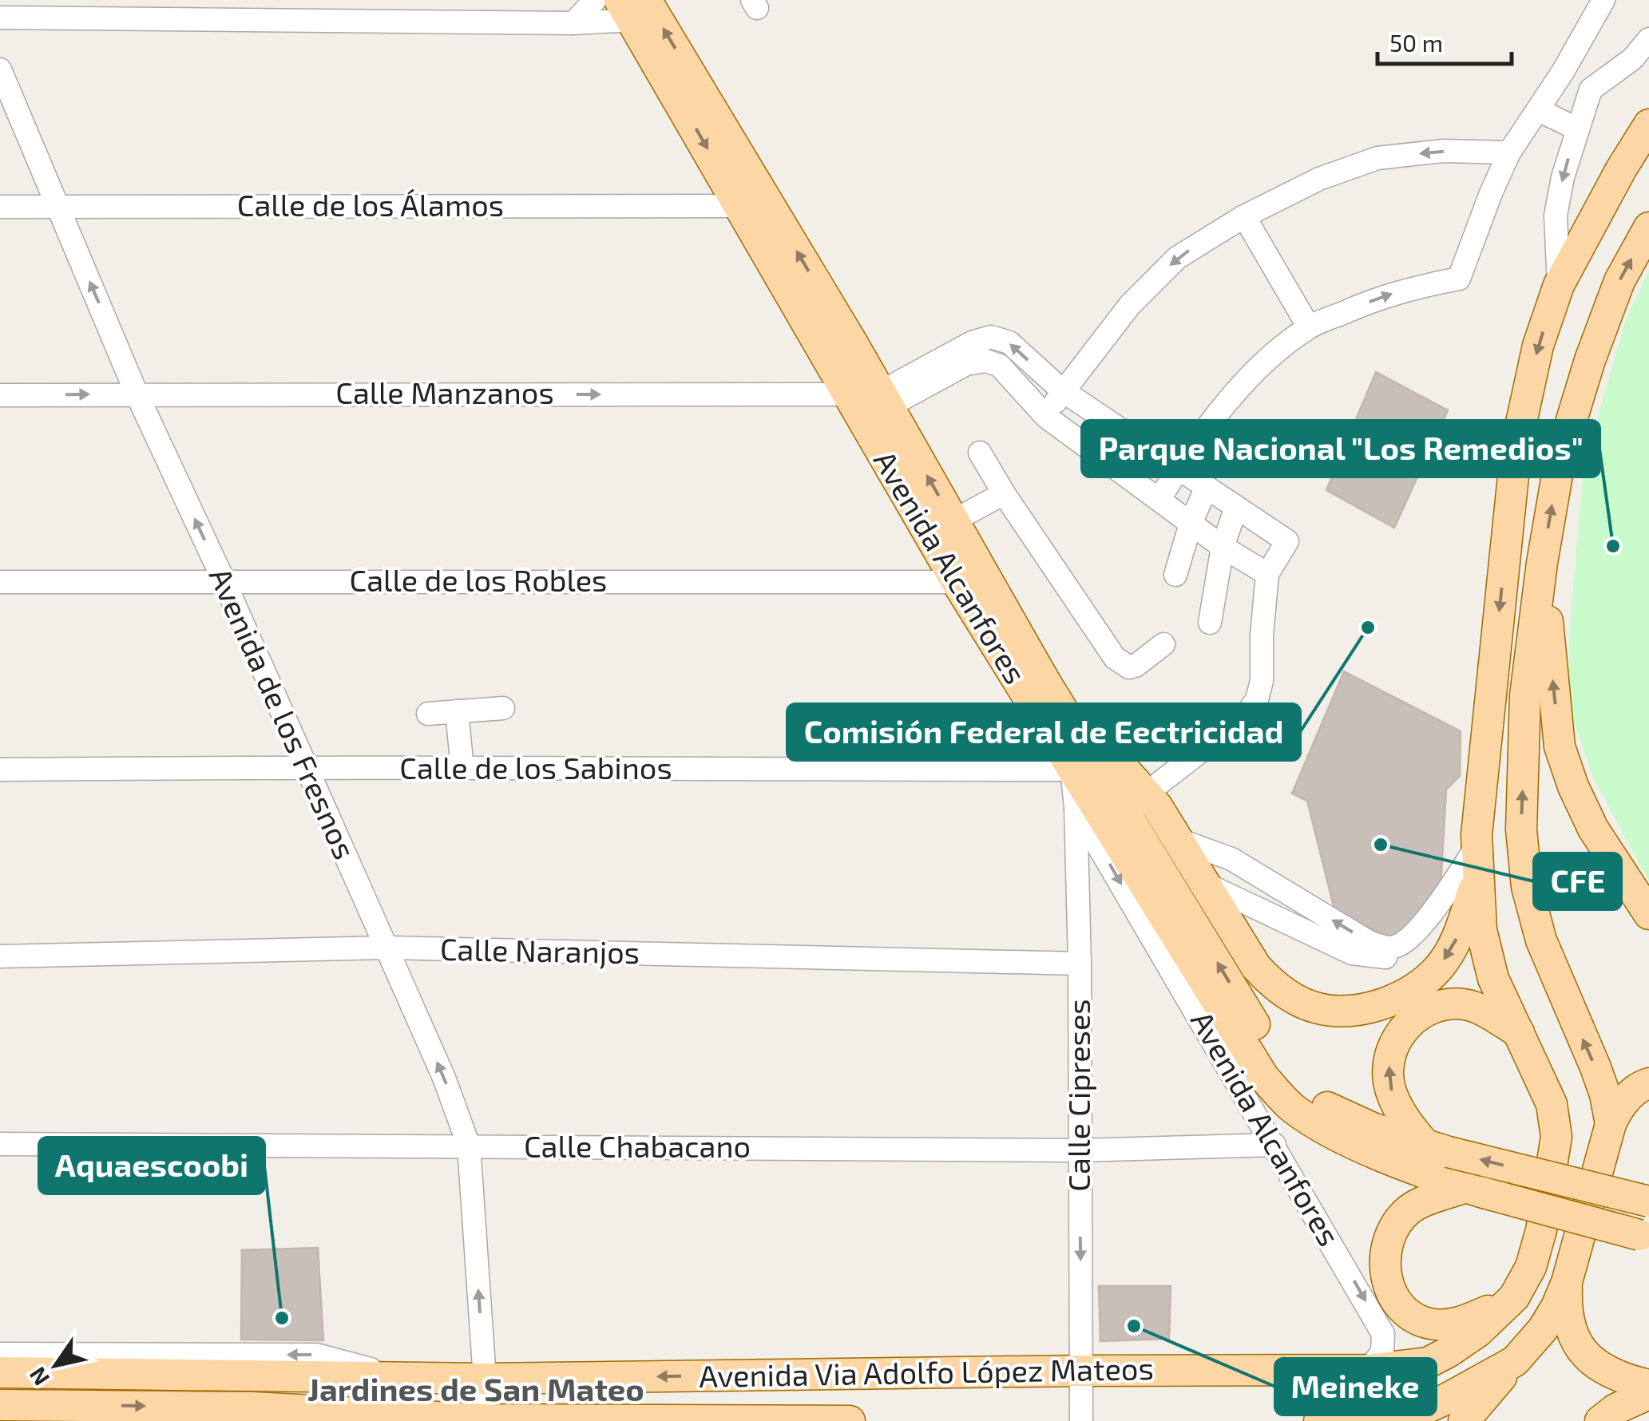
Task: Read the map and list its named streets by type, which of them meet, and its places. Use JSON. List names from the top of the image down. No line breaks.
{"streets":{"main road":["Avenida Alcanfores","Avenida Via Adolfo López Mateos"],"street":["Calle de los Álamos","Calle Manzanos","Calle de los Robles","Avenida de los Fresnos","Calle de los Sabinos","Calle Naranjos","Calle Cipreses","Calle Chabacano"]},"crossings":[["Calle de los Álamos","Avenida Alcanfores"],["Calle de los Álamos","Avenida de los Fresnos"],["Calle Manzanos","Avenida Alcanfores"],["Calle Manzanos","Avenida de los Fresnos"],["Avenida Alcanfores","Calle de los Robles"],["Avenida Alcanfores","Calle de los Sabinos"],["Avenida Alcanfores","Calle Cipreses"],["Avenida Alcanfores","Calle Chabacano"],["Avenida Alcanfores","Avenida Via Adolfo López Mateos"],["Calle de los Robles","Avenida de los Fresnos"],["Avenida de los Fresnos","Calle de los Sabinos"],["Avenida de los Fresnos","Calle Naranjos"],["Avenida de los Fresnos","Calle Chabacano"],["Avenida de los Fresnos","Avenida Via Adolfo López Mateos"],["Calle de los Sabinos","Calle Cipreses"],["Calle Naranjos","Calle Cipreses"],["Calle Cipreses","Calle Chabacano"],["Calle Cipreses","Avenida Via Adolfo López Mateos"]],"one_way":["Calle Manzanos","Avenida de los Fresnos"],"districts":["Jardines de San Mateo"],"places":["Parque Nacional \"Los Remedios\"","Comisión Federal de Eectricidad","CFE","Aquaescoobi","Meineke"],"scale_bar":"50 m","north":"bottom left"}
